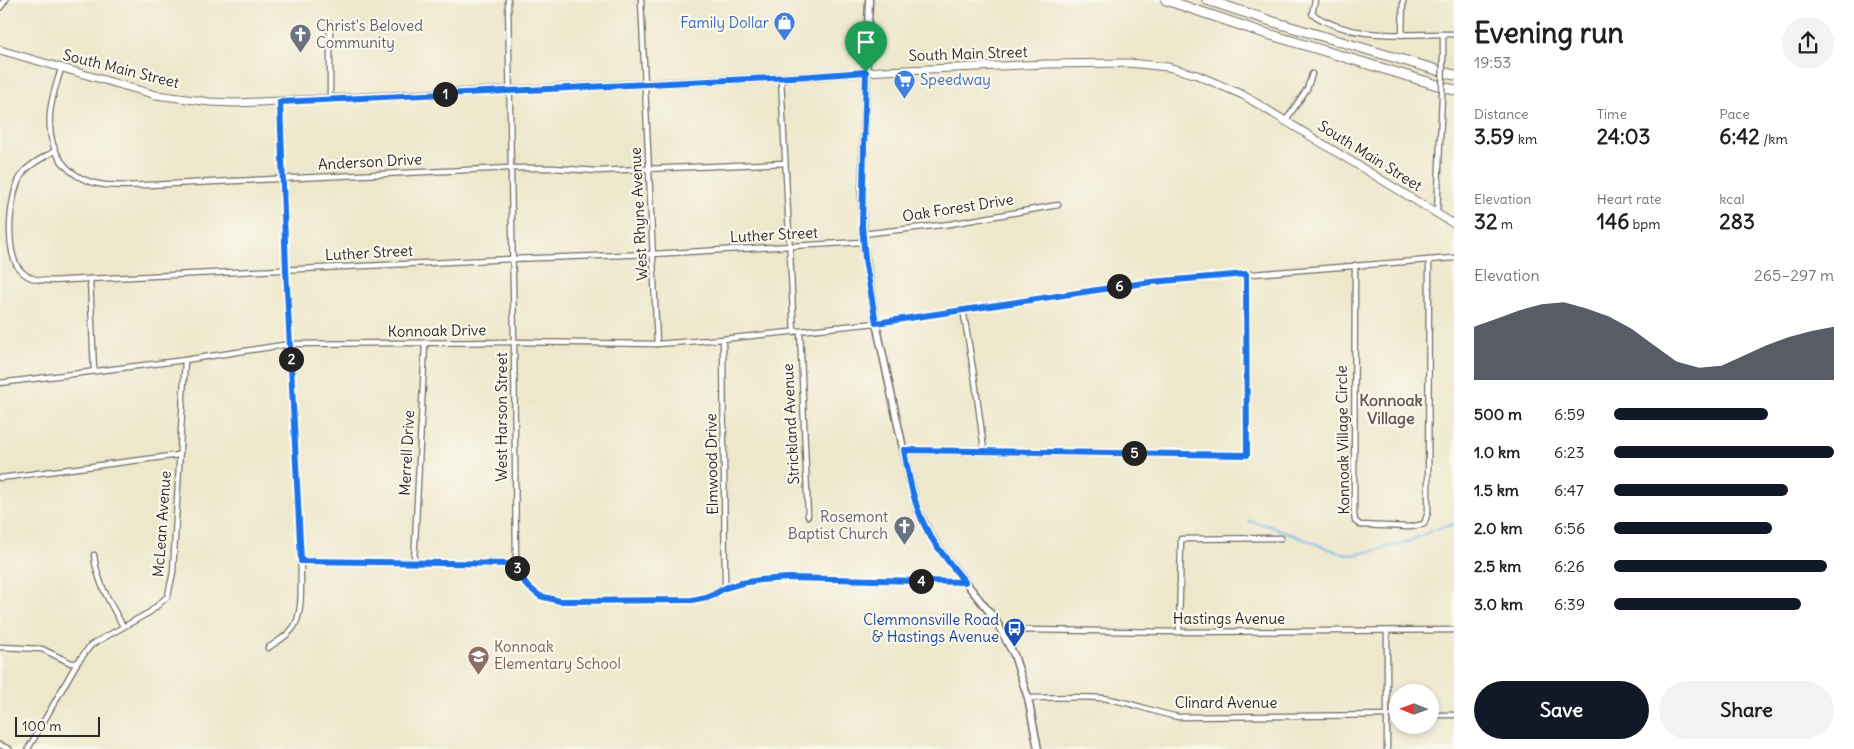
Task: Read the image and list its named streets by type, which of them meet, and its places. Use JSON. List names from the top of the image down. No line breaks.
{"streets":{"main road":["South Main Street"],"street":["Anderson Drive","Oak Forest Drive","West Rhyne Avenue","Luther Street","Konnoak Drive","West Harson Street","Strickland Avenue","Konnoak Village Circle","Merrell Drive","Elmwood Drive","McLean Avenue","Hastings Avenue","Clinard Avenue"]},"crossings":[["South Main Street","West Rhyne Avenue"],["South Main Street","West Harson Street"],["Anderson Drive","West Rhyne Avenue"],["Anderson Drive","Luther Street"],["Anderson Drive","West Harson Street"],["West Rhyne Avenue","Luther Street"],["West Rhyne Avenue","Konnoak Drive"],["Luther Street","West Harson Street"],["Konnoak Drive","West Harson Street"],["Konnoak Drive","Strickland Avenue"],["Konnoak Drive","Konnoak Village Circle"],["Konnoak Drive","Merrell Drive"],["Konnoak Drive","Elmwood Drive"],["Konnoak Drive","McLean Avenue"]],"districts":["Konnoak Village"],"places":{"shop":["Family Dollar"],"church":["Christ's Beloved Community","Rosemont Baptist Church"],"supermarket":["Speedway"],"bus stop":["Clemmonsville Road & Hastings Avenue"],"school or university":["Konnoak Elementary School"]},"scale_bar":"100 m","north":"left","page":{"heading":["Evening run","19:53"],"pins":["1","6","2","5","3","4"],"stats":[["Distance","3.59 km"],["Time","24:03"],["Pace","6:42 /km"],["Elevation","32 m"],["Heart rate","146 bpm"],["kcal","283"]],"chart":["Elevation","265–297 m"],"list":[{"name":"500 m","note":"6:59"},{"name":"1.0 km","note":"6:23"},{"name":"1.5 km","note":"6:47"},{"name":"2.0 km","note":"6:56"},{"name":"2.5 km","note":"6:26"},{"name":"3.0 km","note":"6:39"}],"buttons":["Save","Share"],"scale":"100 m"}}
